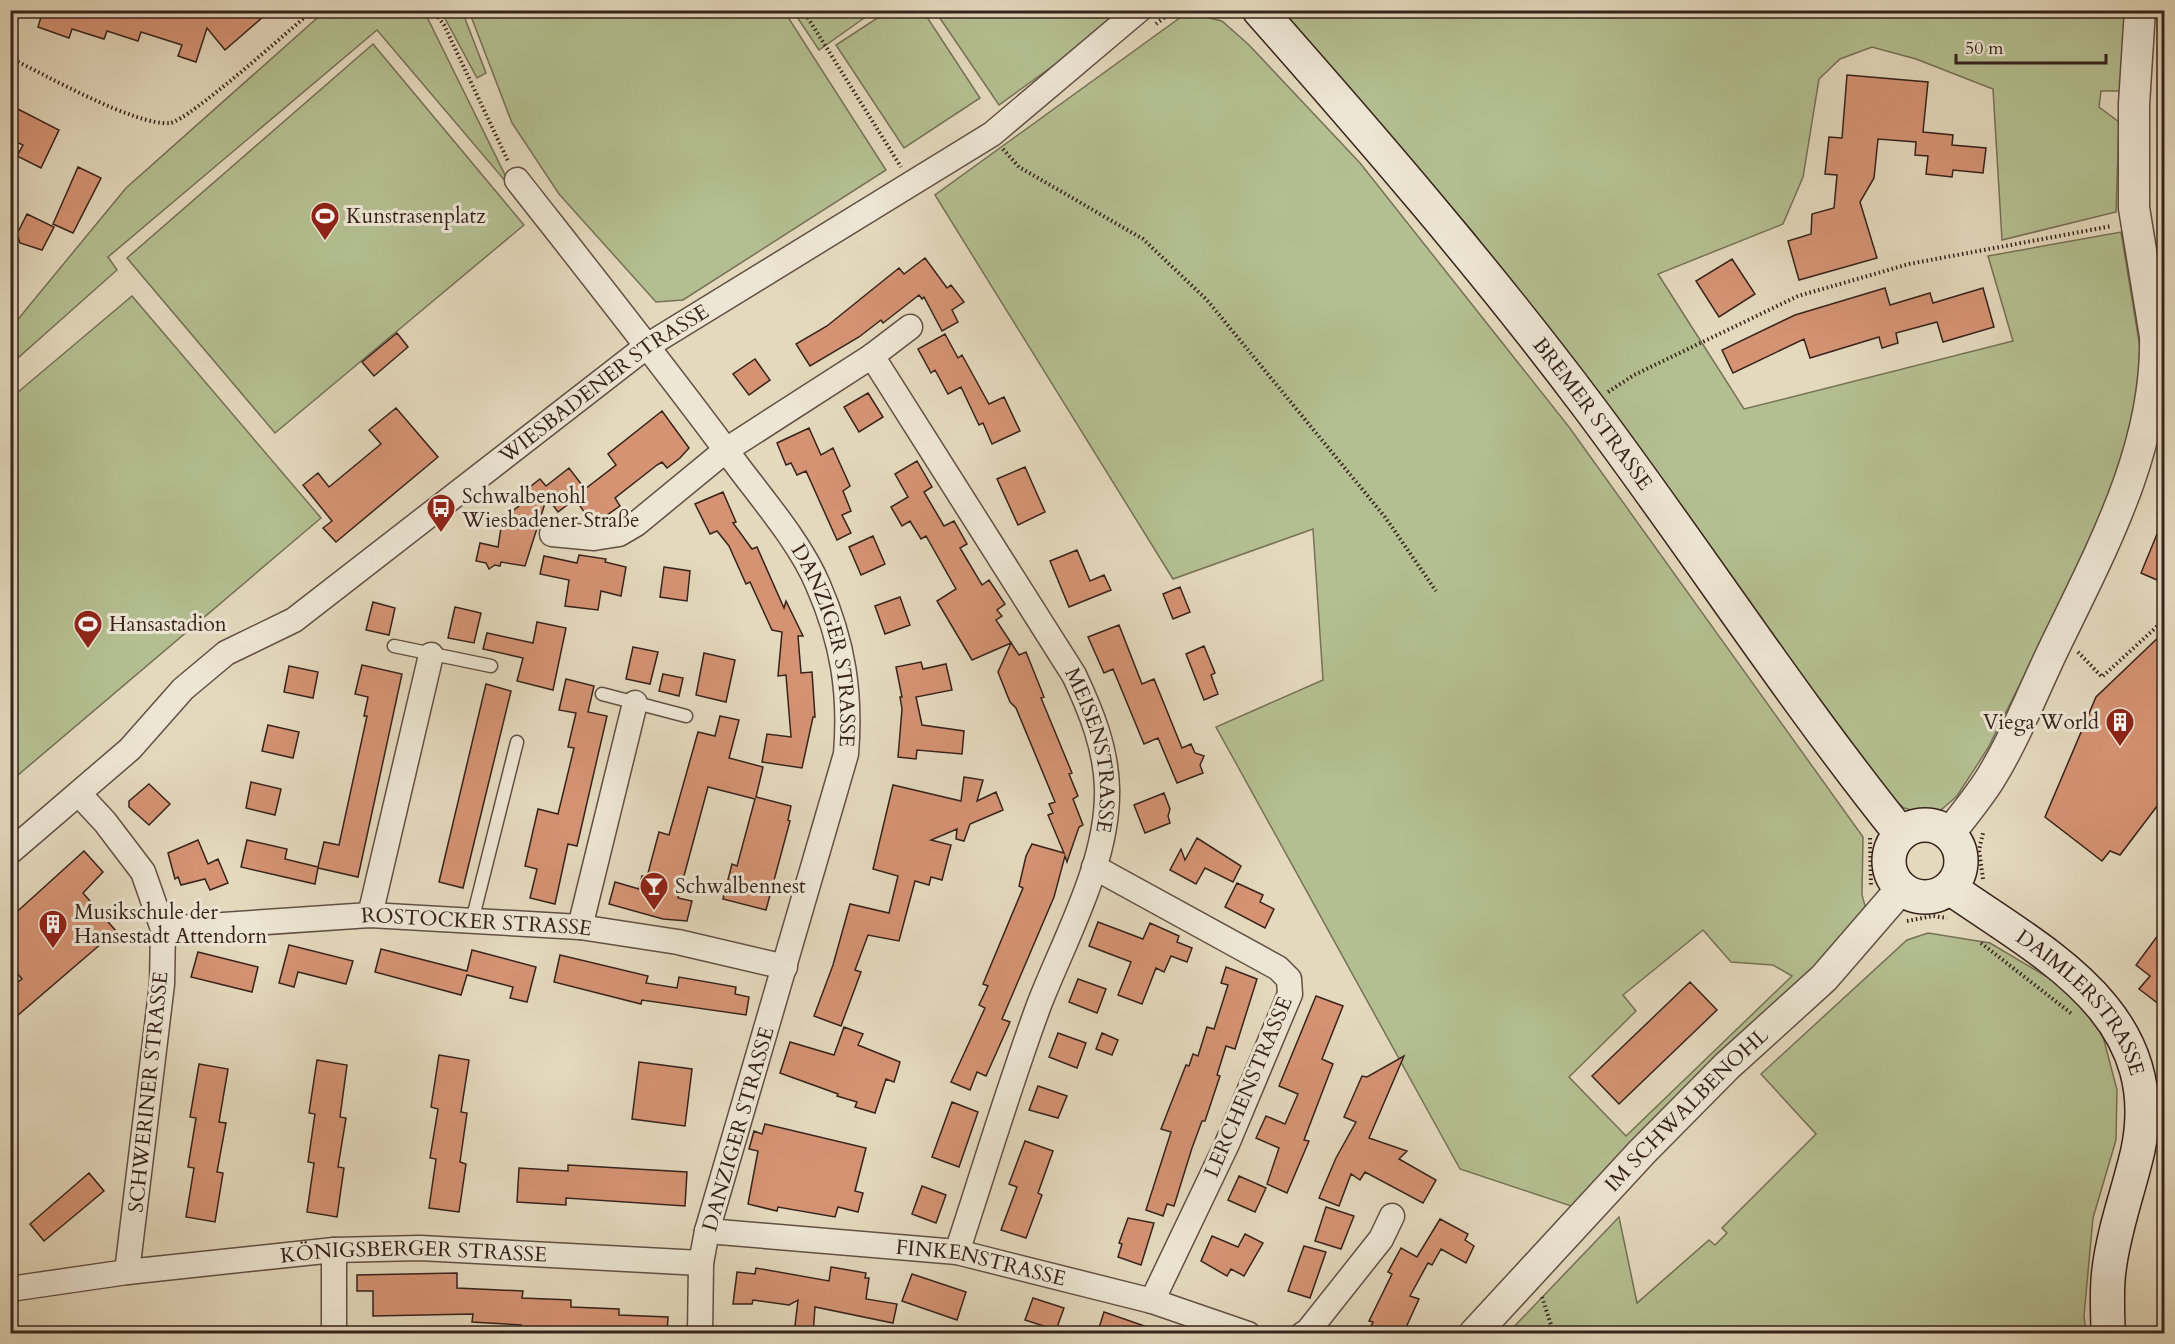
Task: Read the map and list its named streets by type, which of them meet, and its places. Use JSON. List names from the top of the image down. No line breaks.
{"streets":{"main road":["BREMER STRASSE","DAIMLERSTRASSE"],"street":["WIESBADENER STRASSE","DANZIGER STRASSE","MEISENSTRASSE","ROSTOCKER STRASSE","LERCHENSTRASSE","SCHWERINER STRASSE","IM SCHWALBENOHL","KÖNIGSBERGER STRASSE","FINKENSTRASSE"]},"crossings":[["WIESBADENER STRASSE","DANZIGER STRASSE"],["WIESBADENER STRASSE","SCHWERINER STRASSE"],["DANZIGER STRASSE","ROSTOCKER STRASSE"],["DANZIGER STRASSE","KÖNIGSBERGER STRASSE"],["DANZIGER STRASSE","FINKENSTRASSE"],["MEISENSTRASSE","LERCHENSTRASSE"],["MEISENSTRASSE","FINKENSTRASSE"],["ROSTOCKER STRASSE","SCHWERINER STRASSE"],["LERCHENSTRASSE","FINKENSTRASSE"],["SCHWERINER STRASSE","KÖNIGSBERGER STRASSE"]],"places":{"sports":["Kunstrasenplatz","Hansastadion"],"bus stop":["Schwalbenohl Wiesbadener Straße"],"building":["Viega World","Musikschule der Hansestadt Attendorn"],"bar":["Schwalbennest"]},"scale_bar":"50 m"}
